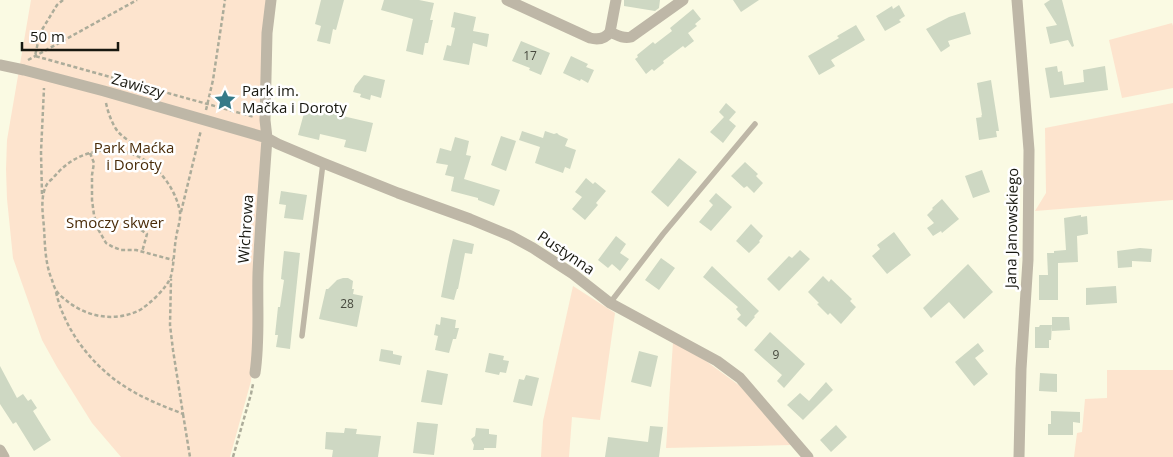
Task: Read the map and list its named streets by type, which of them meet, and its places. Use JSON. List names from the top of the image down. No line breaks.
{"streets":{"street":["Zawiszy","Jana Janowskiego","Wichrowa","Pustynna"]},"crossings":[["Zawiszy","Wichrowa"],["Zawiszy","Pustynna"],["Wichrowa","Pustynna"]],"parks":["Park Maćka i Doroty","Smoczy skwer"],"places":{"place":["Park im. Mačka i Doroty"]},"house_numbers":["17","28","9"],"scale_bar":"50 m"}
